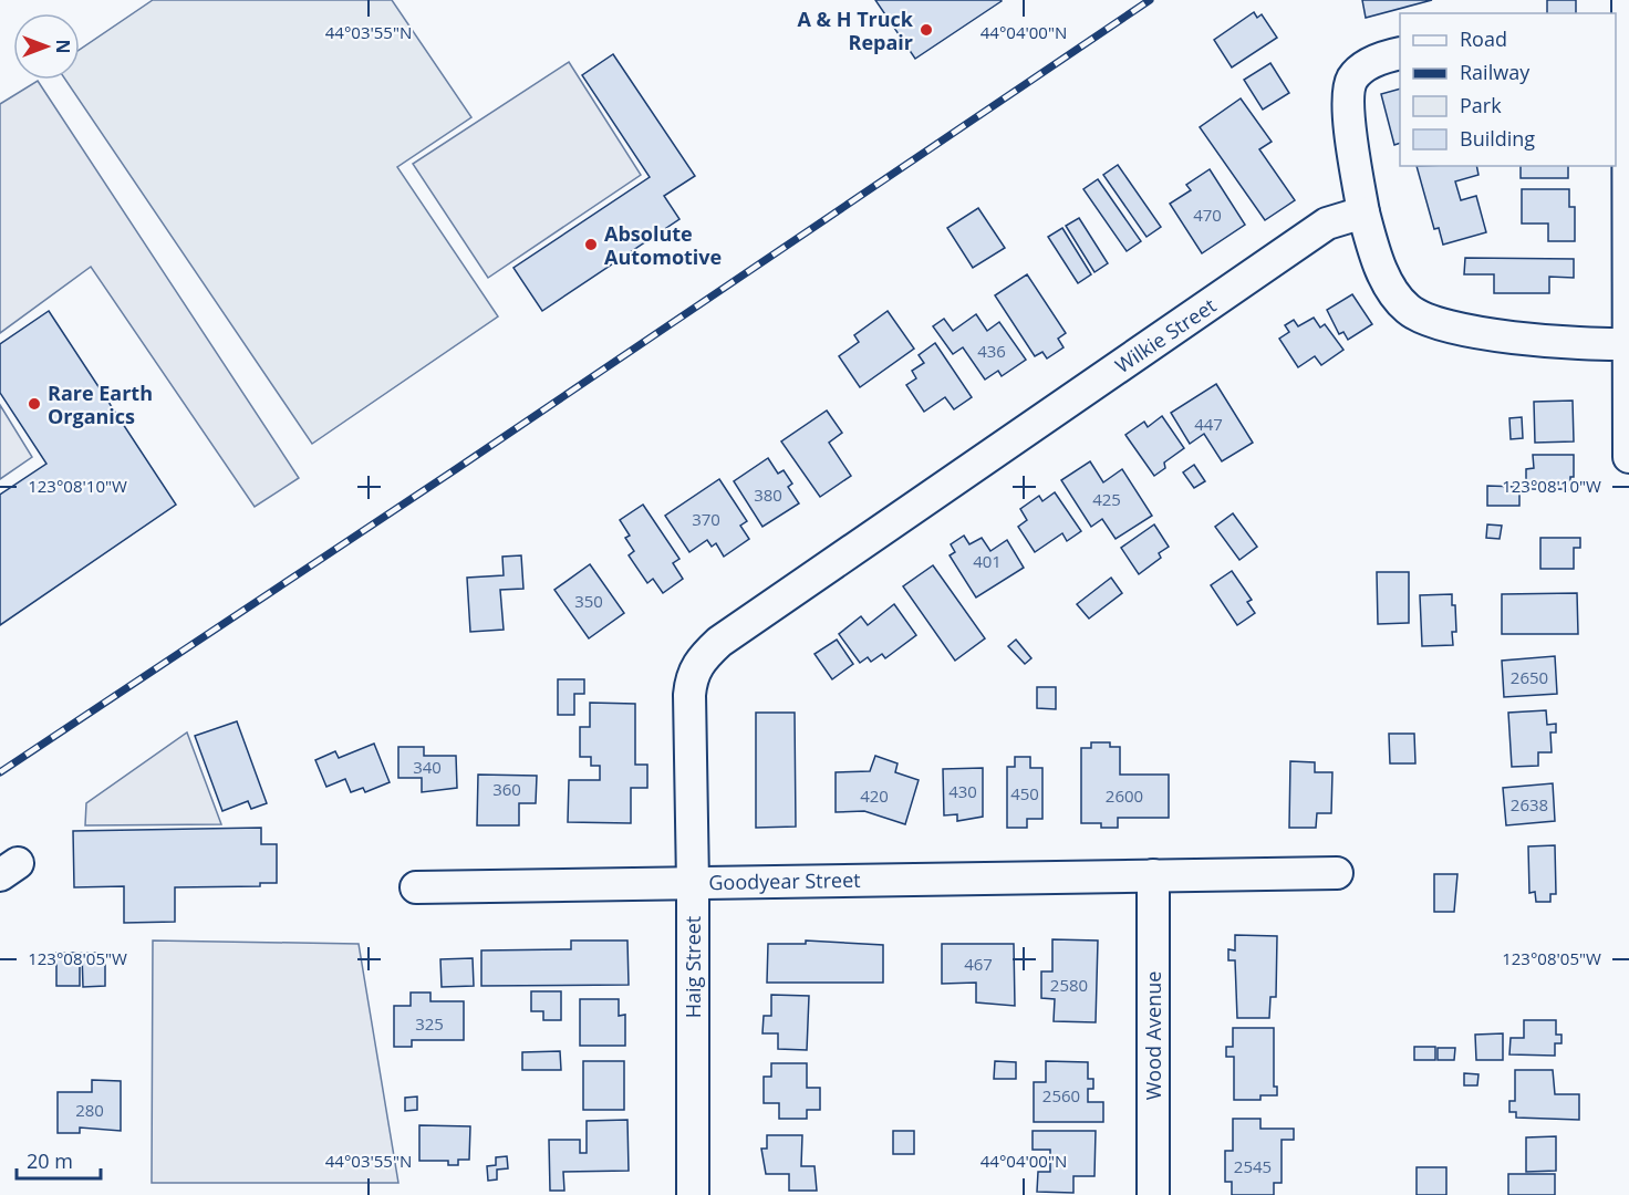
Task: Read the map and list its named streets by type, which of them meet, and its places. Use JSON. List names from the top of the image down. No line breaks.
{"streets":{"street":["Wilkie Street","Goodyear Street","Haig Street","Wood Avenue"]},"crossings":[["Wilkie Street","Haig Street"],["Goodyear Street","Haig Street"],["Goodyear Street","Wood Avenue"]],"places":["A & H Truck Repair","Absolute Automotive","Rare Earth Organics"],"house_numbers":["470","436","447","380","425","370","401","350","2650","340","360","430","450","420","2600","2638","467","2580","325","2560","280","2545"],"legend":["Road","Railway","Park","Building"],"scale_bar":"20 m","north":"right","coordinates":["44°03'55\"N","44°04'00\"N","123°08'10\"W","123°08'05\"W"]}
